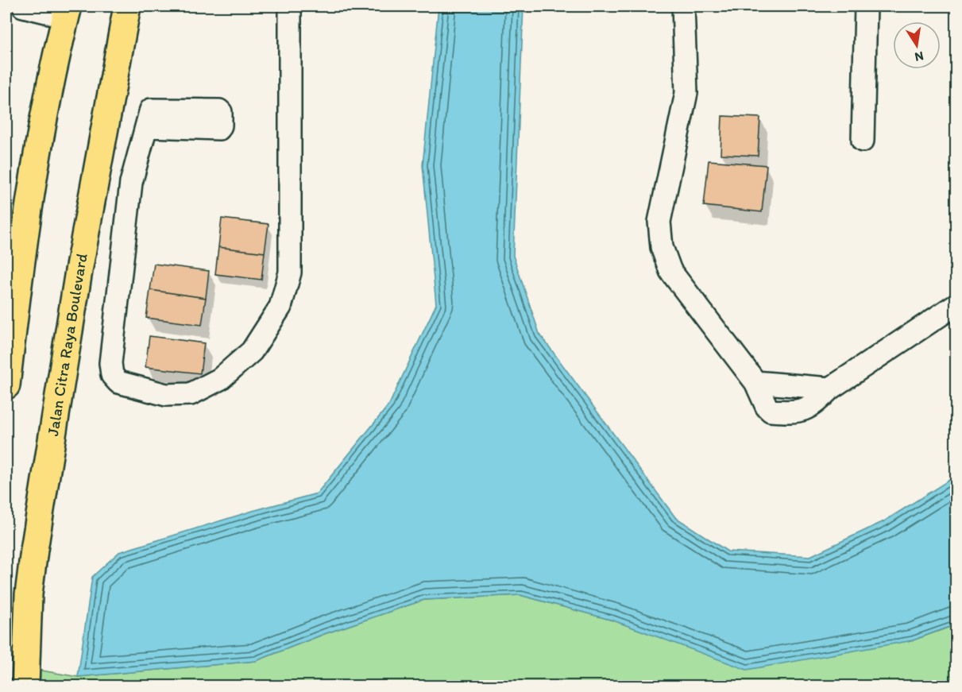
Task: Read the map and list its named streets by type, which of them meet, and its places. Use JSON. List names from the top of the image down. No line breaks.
{"streets":{"main road":["Jalan Citra Raya Boulevard"]},"north":"bottom"}
